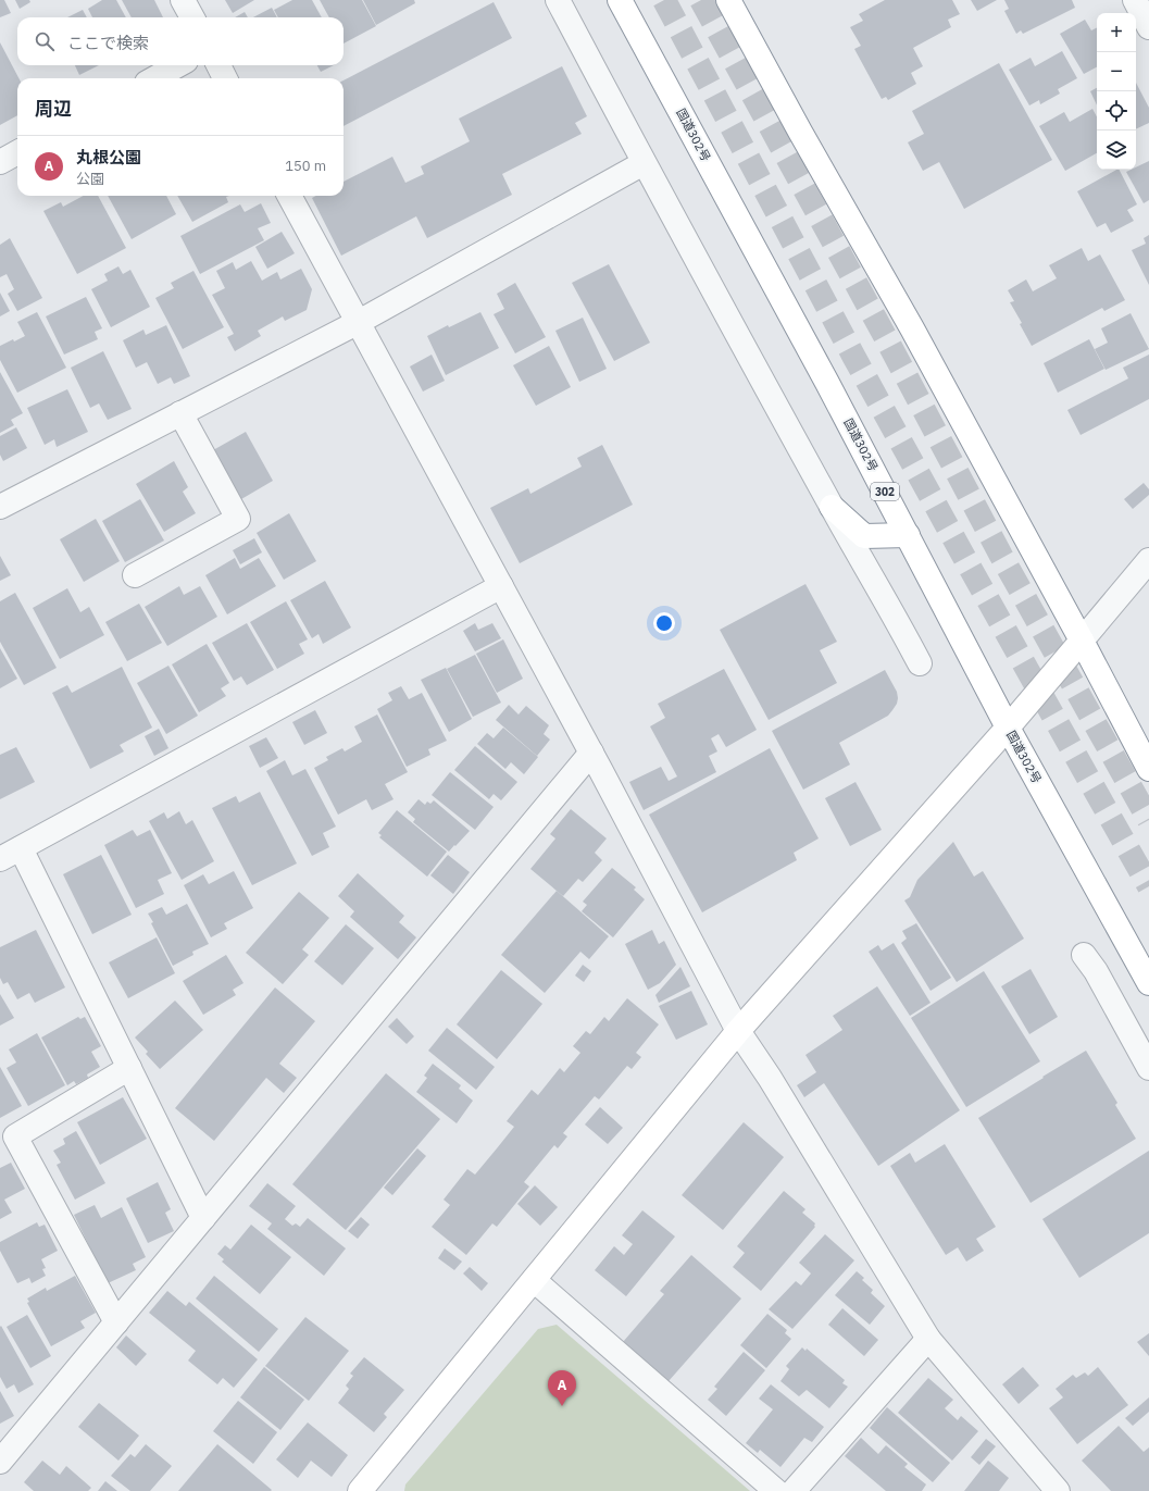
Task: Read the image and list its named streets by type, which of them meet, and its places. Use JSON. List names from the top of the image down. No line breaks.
{"streets":{"main road":["国道302号","302"]},"page":{"map_buttons":["+","−"],"search":"ここで検索","heading":"周辺","list":[{"mark":"A","name":"丸根公園","note":"公園","value":"150 m"}],"pins":"A"}}
